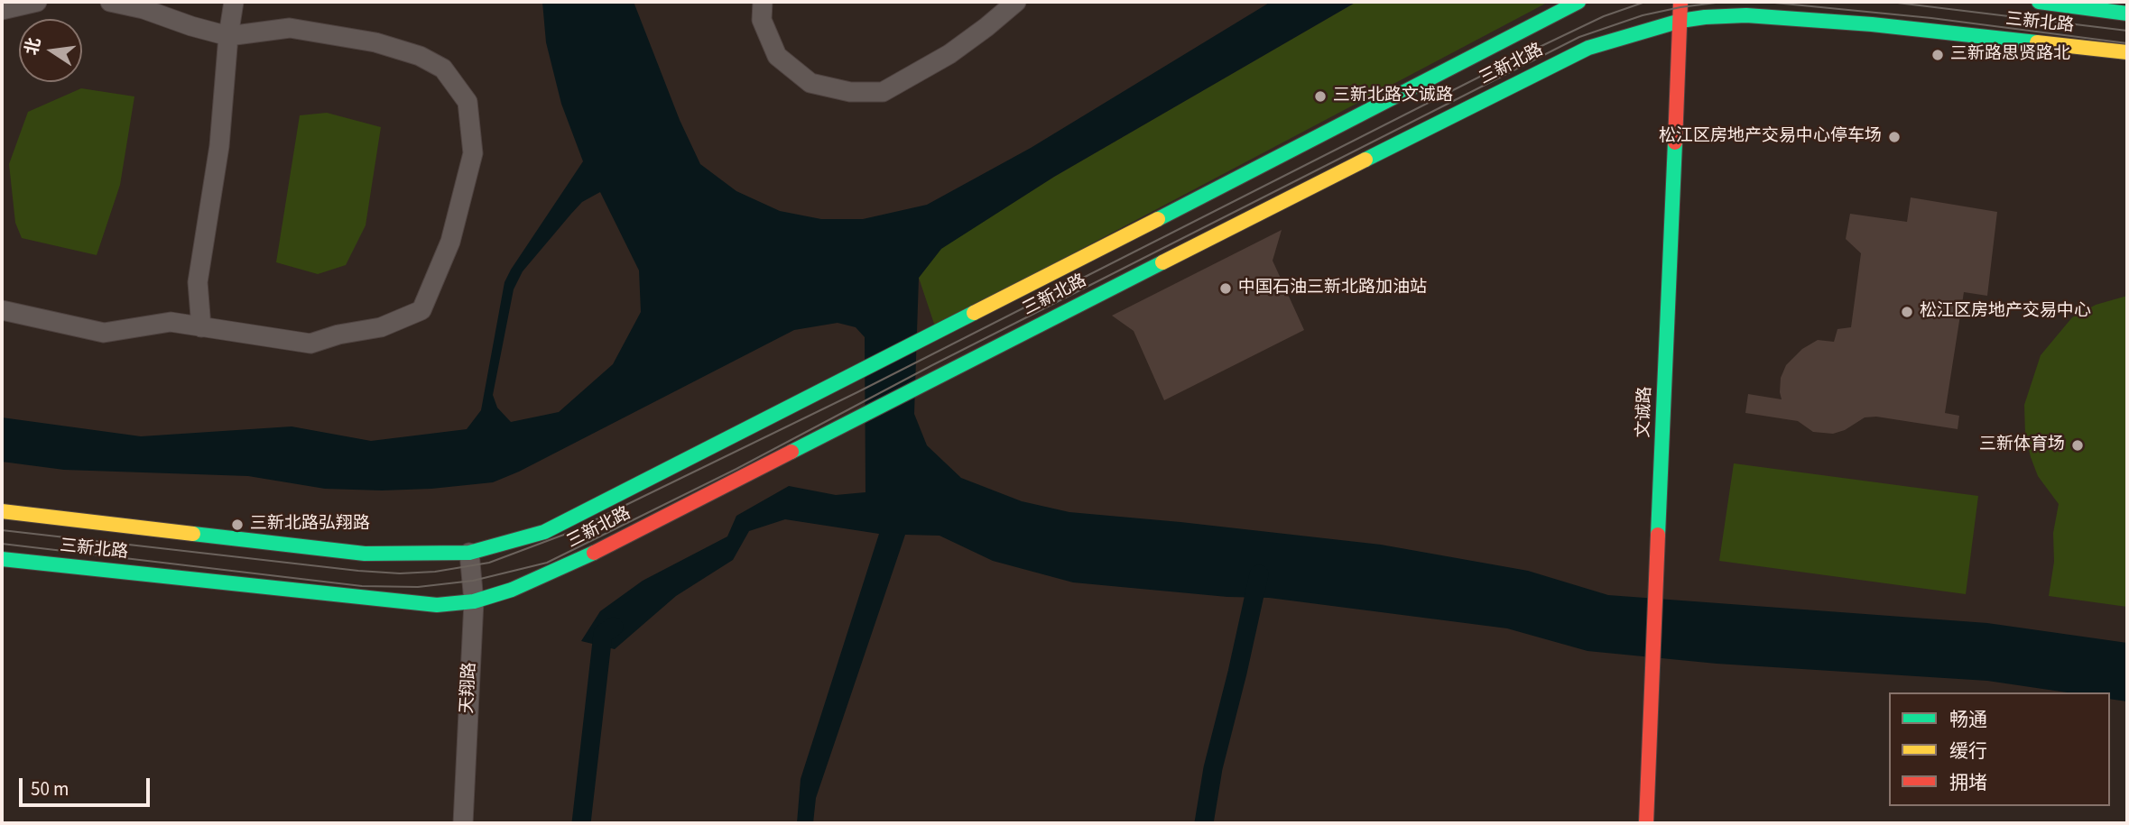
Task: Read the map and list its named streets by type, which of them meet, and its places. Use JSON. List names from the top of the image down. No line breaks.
{"streets":{"main road":["三新北路","文诚路"],"street":["天翔路"]},"crossings":[["三新北路","文诚路"],["三新北路","天翔路"]],"places":["三新路思贤路北","三新北路文诚路","松江区房地产交易中心停车场","中国石油三新北路加油站","松江区房地产交易中心","三新体育场","三新北路弘翔路"],"legend":["畅通","缓行","拥堵"],"scale_bar":"50 m","north":"left"}
